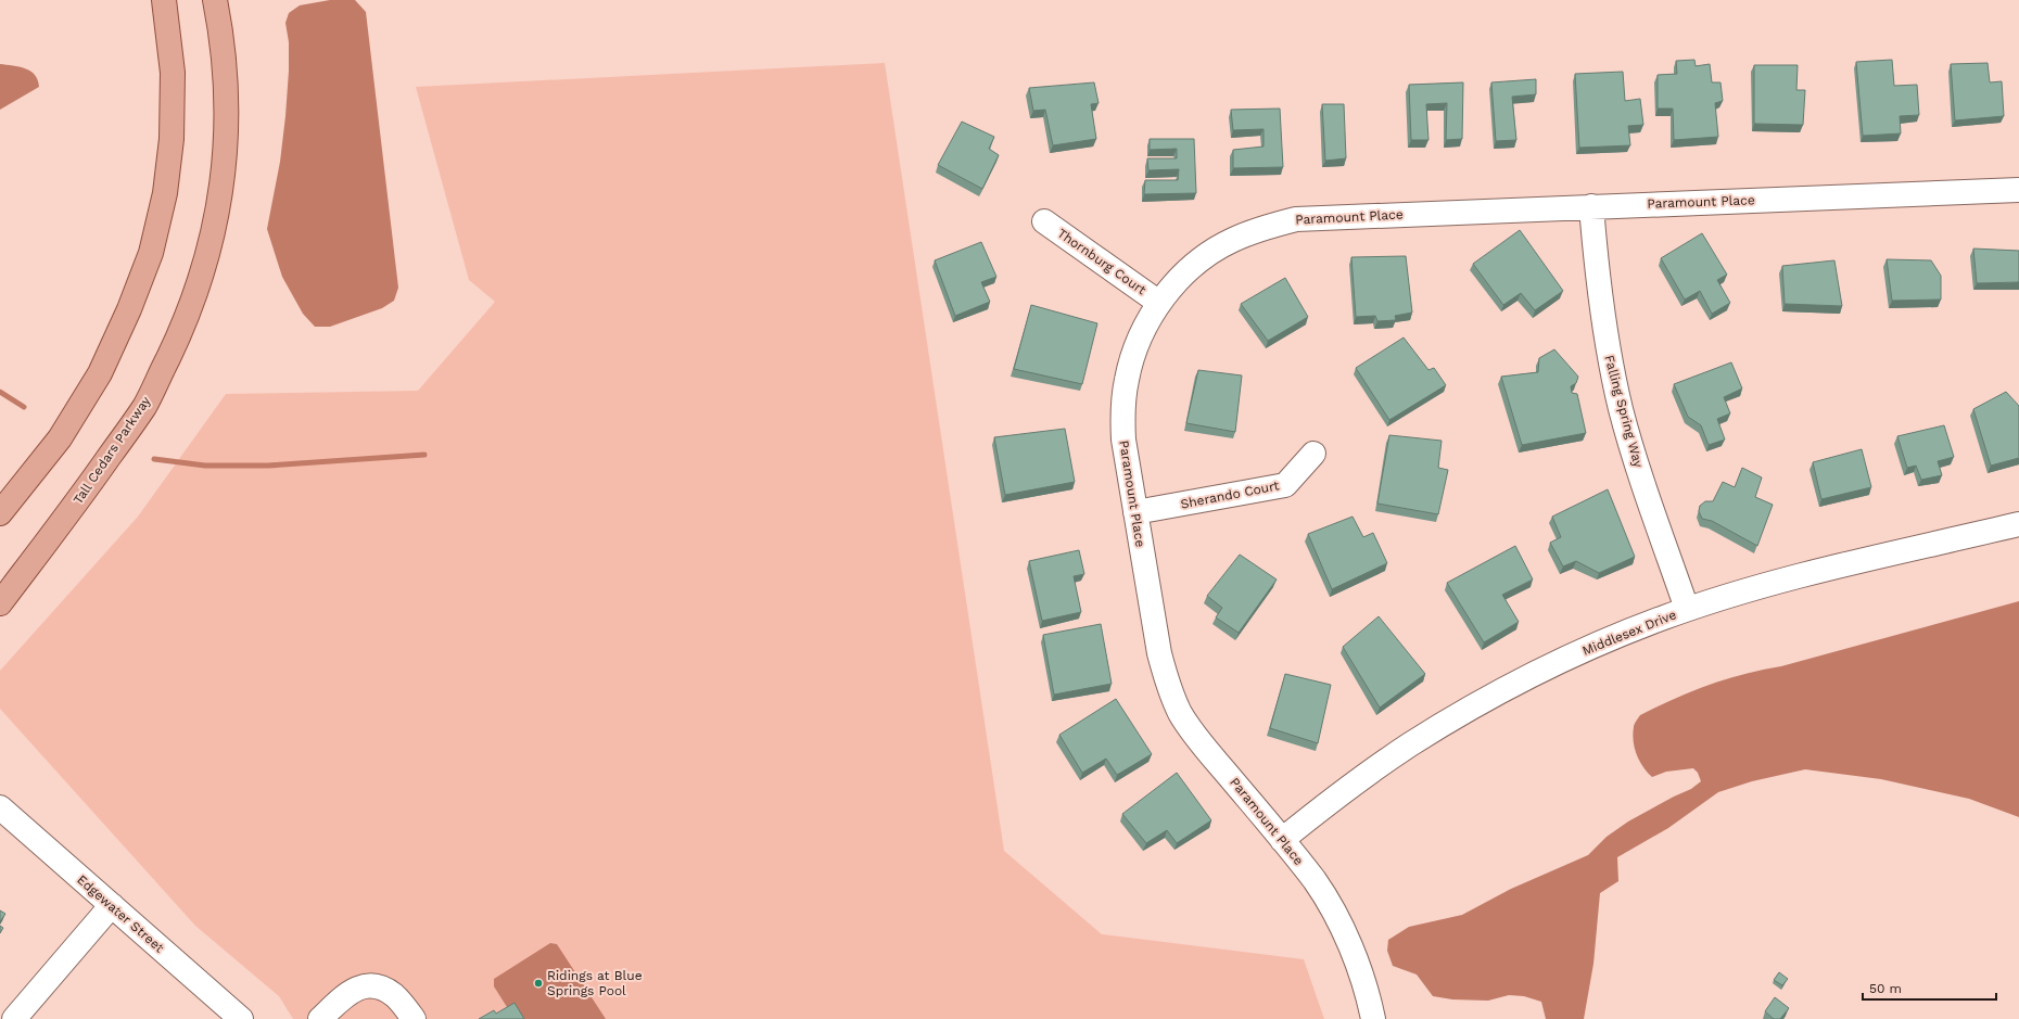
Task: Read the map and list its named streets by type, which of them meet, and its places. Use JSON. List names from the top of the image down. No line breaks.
{"streets":{"main road":["Tall Cedars Parkway"],"street":["Paramount Place","Thornburg Court","Falling Spring Way","Sherando Court","Middlesex Drive","Edgewater Street"]},"crossings":[["Paramount Place","Thornburg Court"],["Paramount Place","Falling Spring Way"],["Paramount Place","Sherando Court"],["Paramount Place","Middlesex Drive"],["Falling Spring Way","Middlesex Drive"]],"places":["Ridings at Blue Springs Pool"],"scale_bar":"50 m"}
